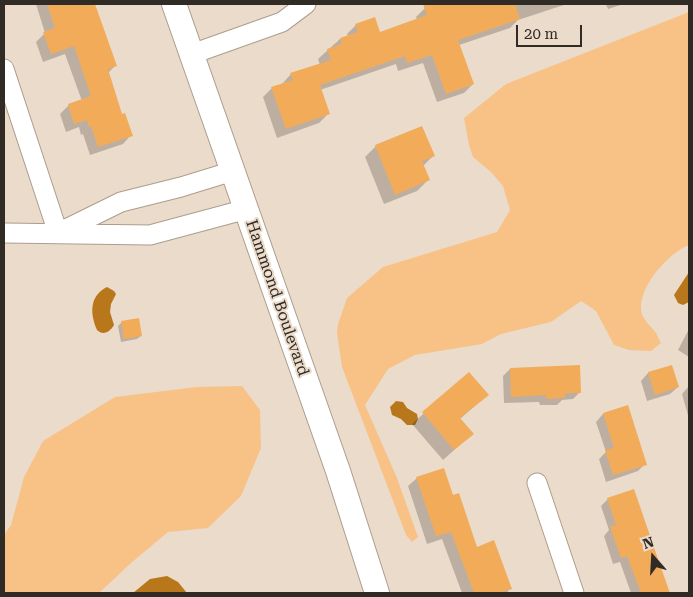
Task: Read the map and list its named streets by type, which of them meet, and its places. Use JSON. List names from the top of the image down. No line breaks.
{"streets":{"street":["Hammond Boulevard"]},"scale_bar":"20 m","north":"top"}
